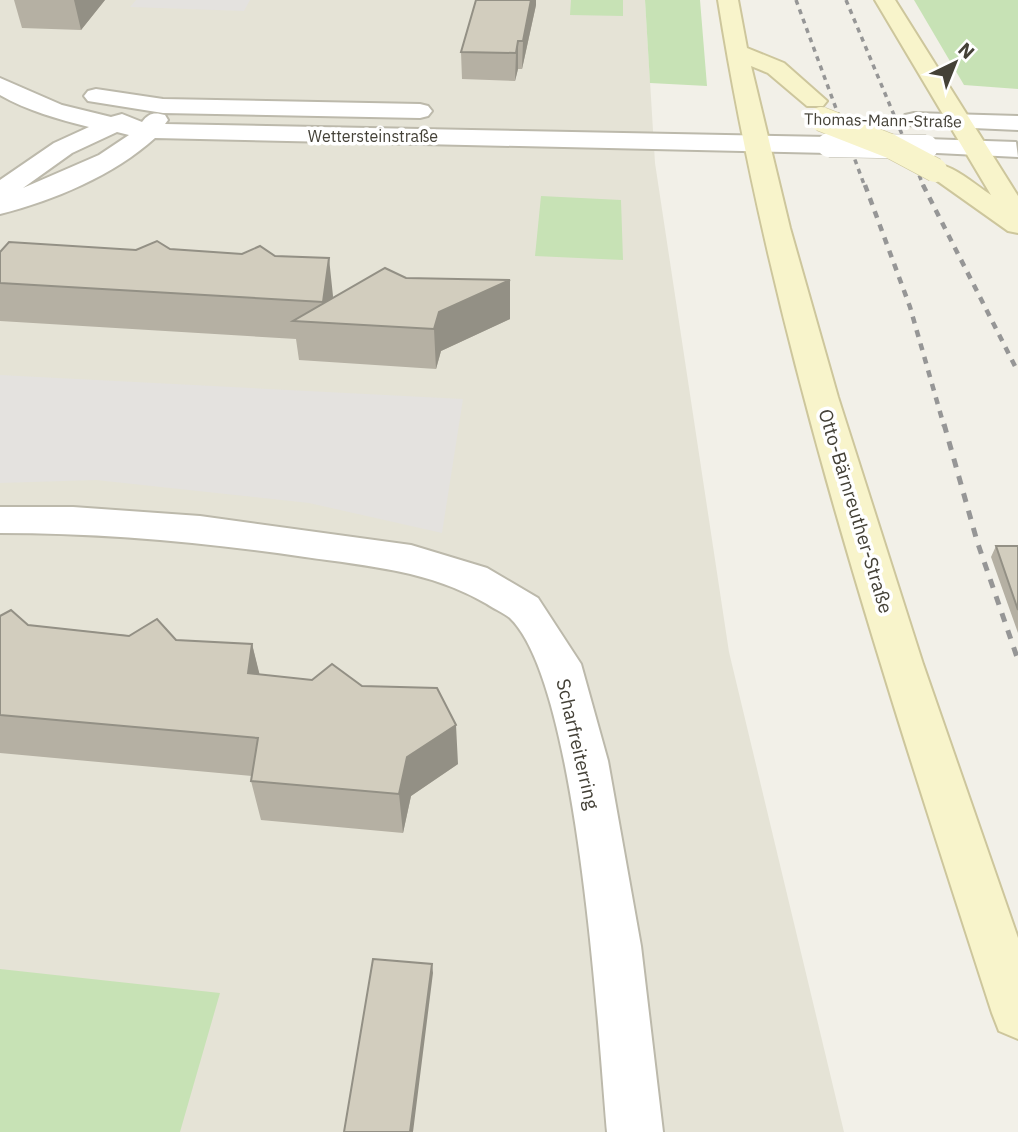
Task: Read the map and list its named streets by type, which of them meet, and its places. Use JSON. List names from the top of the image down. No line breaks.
{"streets":{"main road":["Otto-Bärnreuther-Straße"],"street":["Thomas-Mann-Straße","Wettersteinstraße","Scharfreiterring"]},"crossings":[["Thomas-Mann-Straße","Wettersteinstraße"],["Thomas-Mann-Straße","Otto-Bärnreuther-Straße"],["Wettersteinstraße","Otto-Bärnreuther-Straße"]],"north":"top right"}
